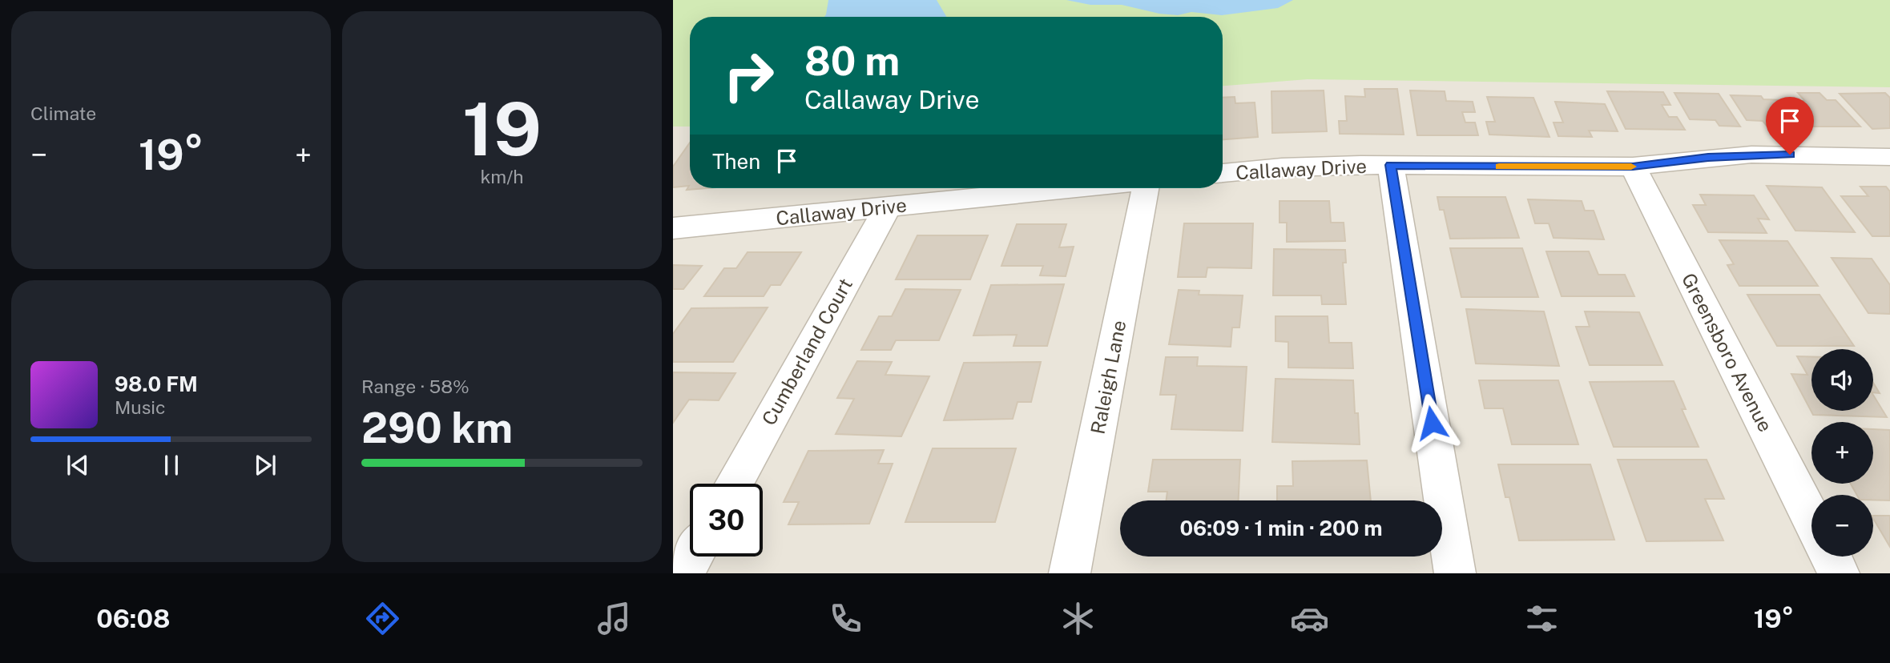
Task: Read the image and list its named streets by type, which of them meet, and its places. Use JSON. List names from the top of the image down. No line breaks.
{"streets":{"street":["Callaway Drive","Cumberland Court","Greensboro Avenue","Raleigh Lane"]},"crossings":[["Callaway Drive","Cumberland Court"],["Callaway Drive","Greensboro Avenue"]],"page":{"tile":["Climate",["19","km/h"],["Range · 58%","290 km"]],"turn":["80 m","Callaway Drive"],"heat":["−","19°","+"],"then":"Then","map_buttons":["+","−"],"song":["98.0 FM","Music"],"limit":"30","trip":"06:09 · 1 min · 200 m","tabs":["06:08","19°"]}}
